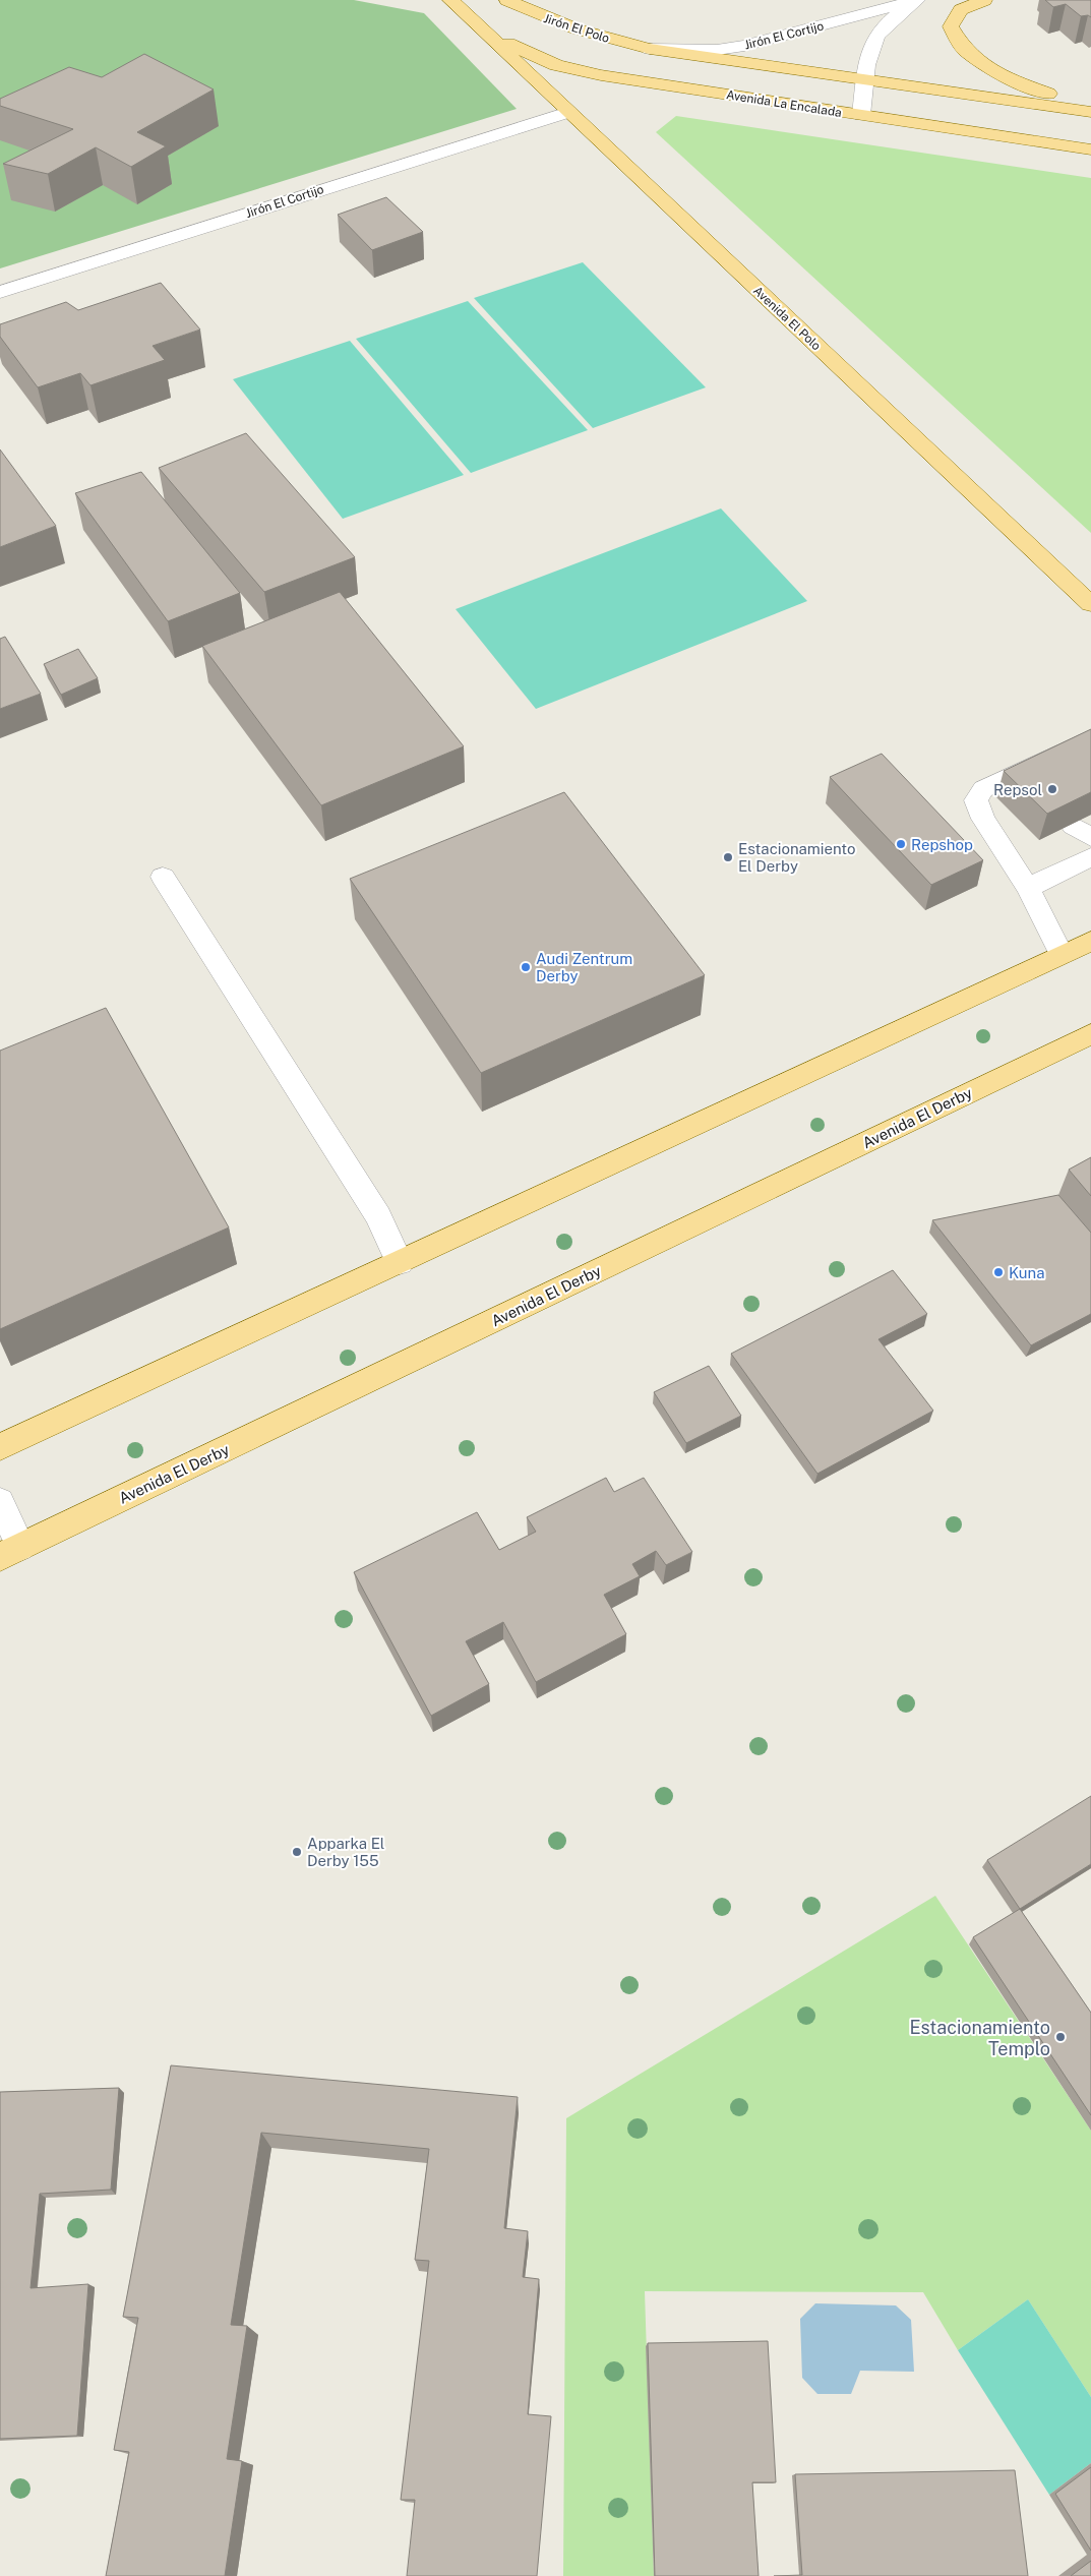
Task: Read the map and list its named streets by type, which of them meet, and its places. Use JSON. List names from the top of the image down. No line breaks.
{"streets":{"main road":["Jirón El Polo","Avenida La Encalada","Avenida El Polo","Avenida El Derby"],"street":["Jirón El Cortijo"]},"crossings":[["Jirón El Polo","Jirón El Cortijo"],["Jirón El Cortijo","Avenida La Encalada"],["Jirón El Cortijo","Avenida El Polo"],["Avenida La Encalada","Avenida El Polo"]],"places":["Repsol","Repshop","Estacionamiento El Derby","Audi Zentrum Derby","Kuna","Apparka El Derby 155","Estacionamiento Templo"]}
